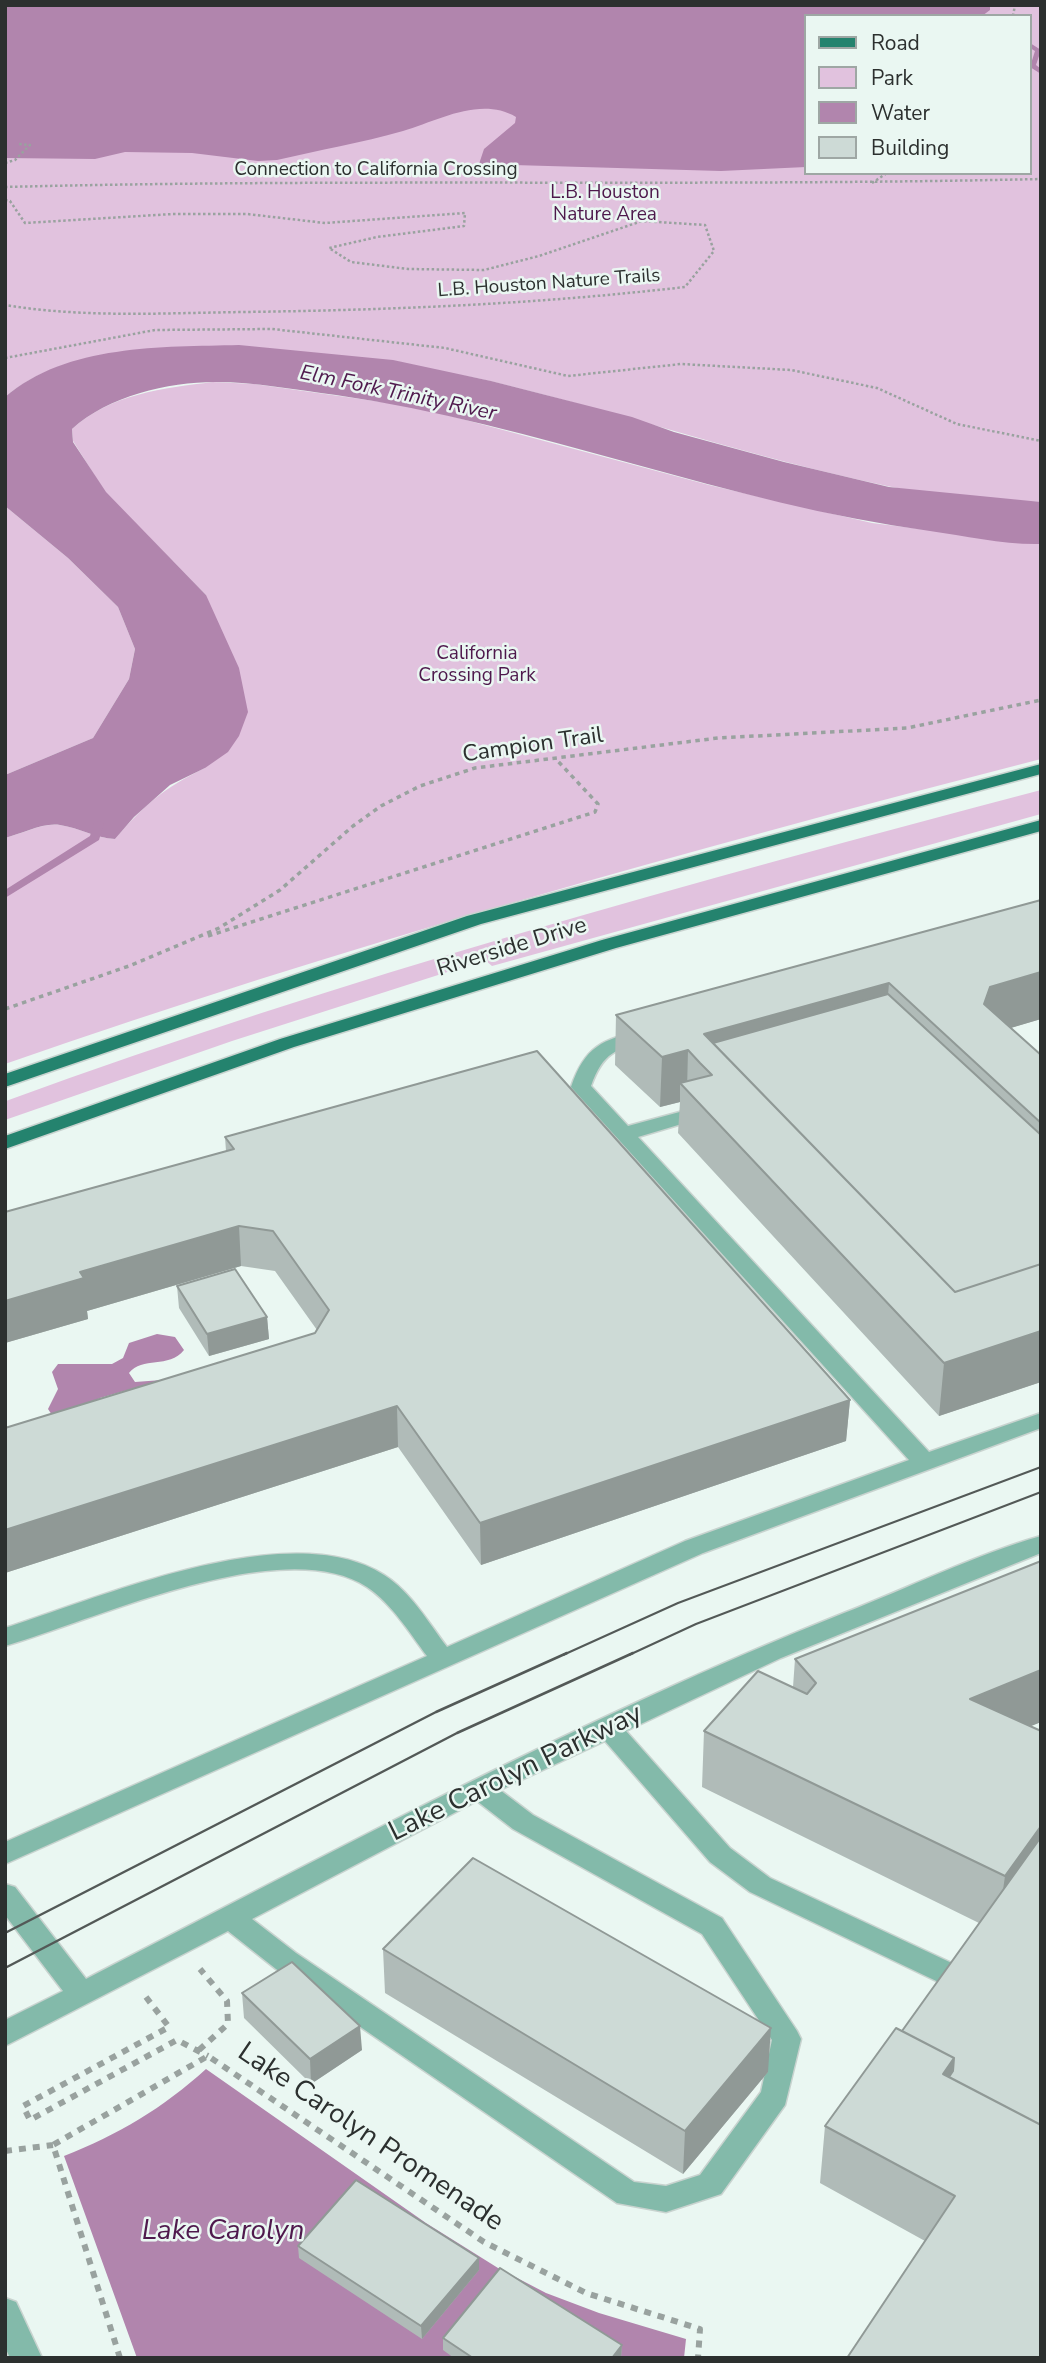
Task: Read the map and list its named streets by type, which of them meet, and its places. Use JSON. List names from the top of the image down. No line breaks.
{"streets":{"main road":["Riverside Drive"],"street":["Lake Carolyn Parkway"],"path":["Connection to California Crossing","L.B. Houston Nature Trails","Campion Trail","Lake Carolyn Promenade"]},"water":["Elm Fork Trinity River","Lake Carolyn"],"parks":["L.B. Houston Nature Area","California Crossing Park"],"legend":["Road","Park","Water","Building"]}
